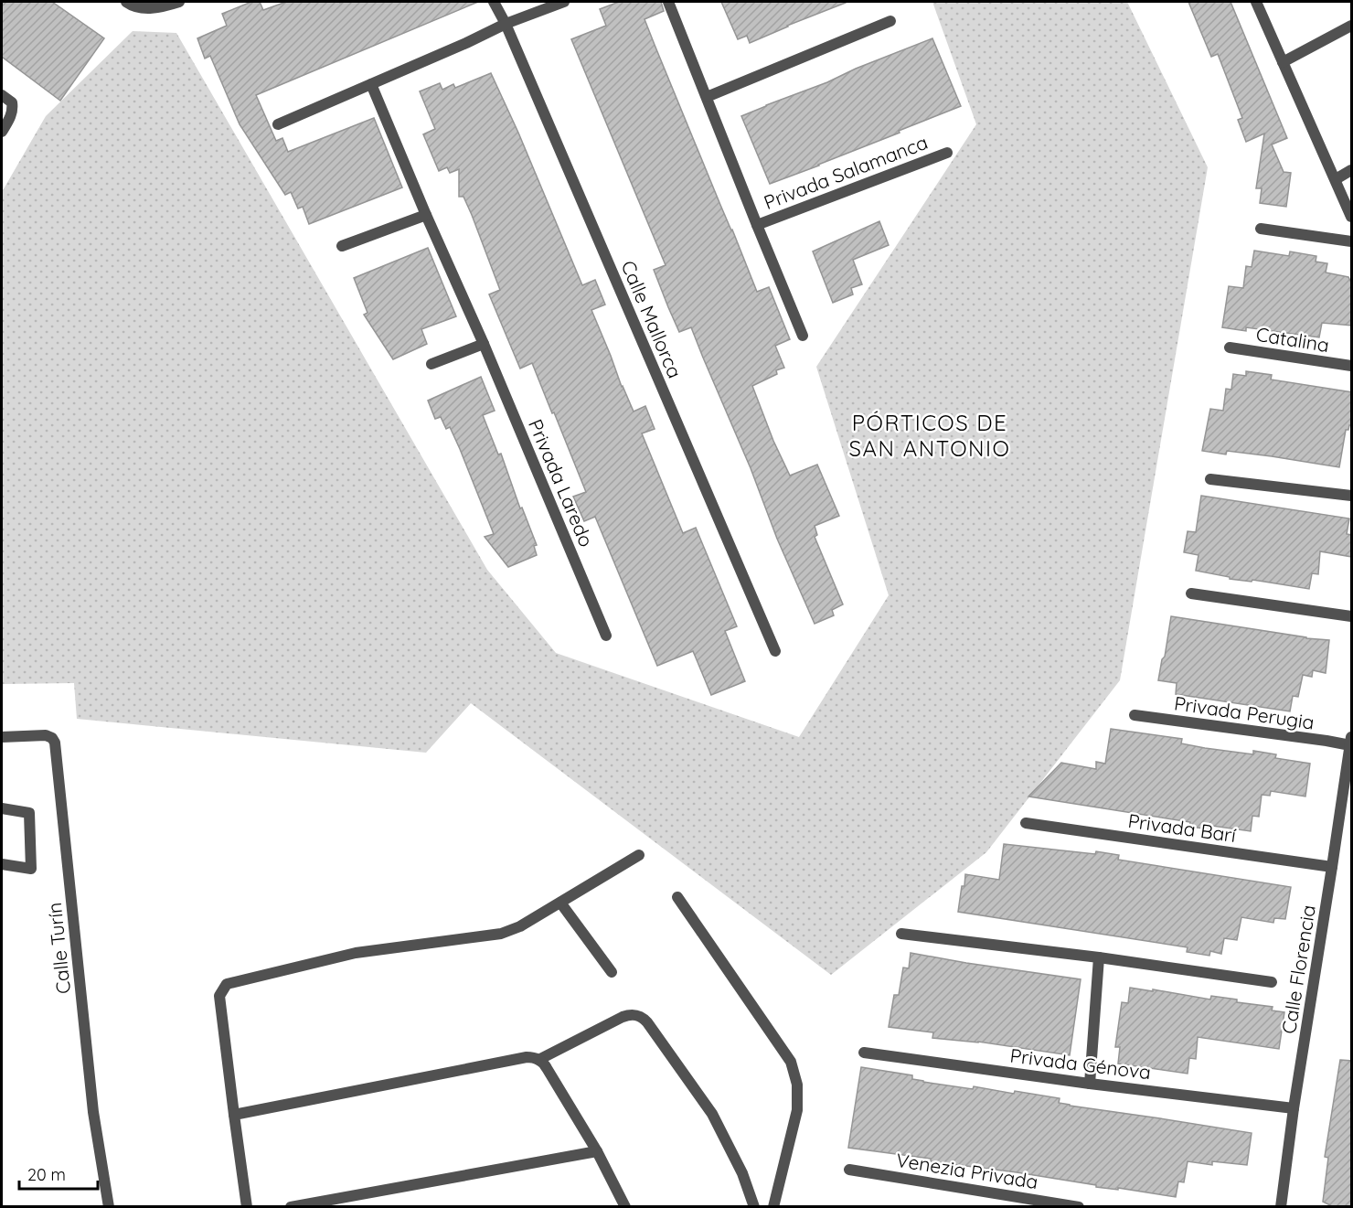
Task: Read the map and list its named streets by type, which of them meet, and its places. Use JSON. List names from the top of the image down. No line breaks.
{"streets":{"street":["Privada Salamanca","Calle Mallorca","Catalina","Privada Laredo","Privada Perugia","Privada Barí","Calle Turín","Calle Florencia","Privada Génova","Venezia Privada"]},"crossings":[["Privada Perugia","Calle Florencia"],["Privada Barí","Calle Florencia"],["Calle Florencia","Privada Génova"]],"districts":["PÓRTICOS DE SAN ANTONIO"],"scale_bar":"20 m"}
